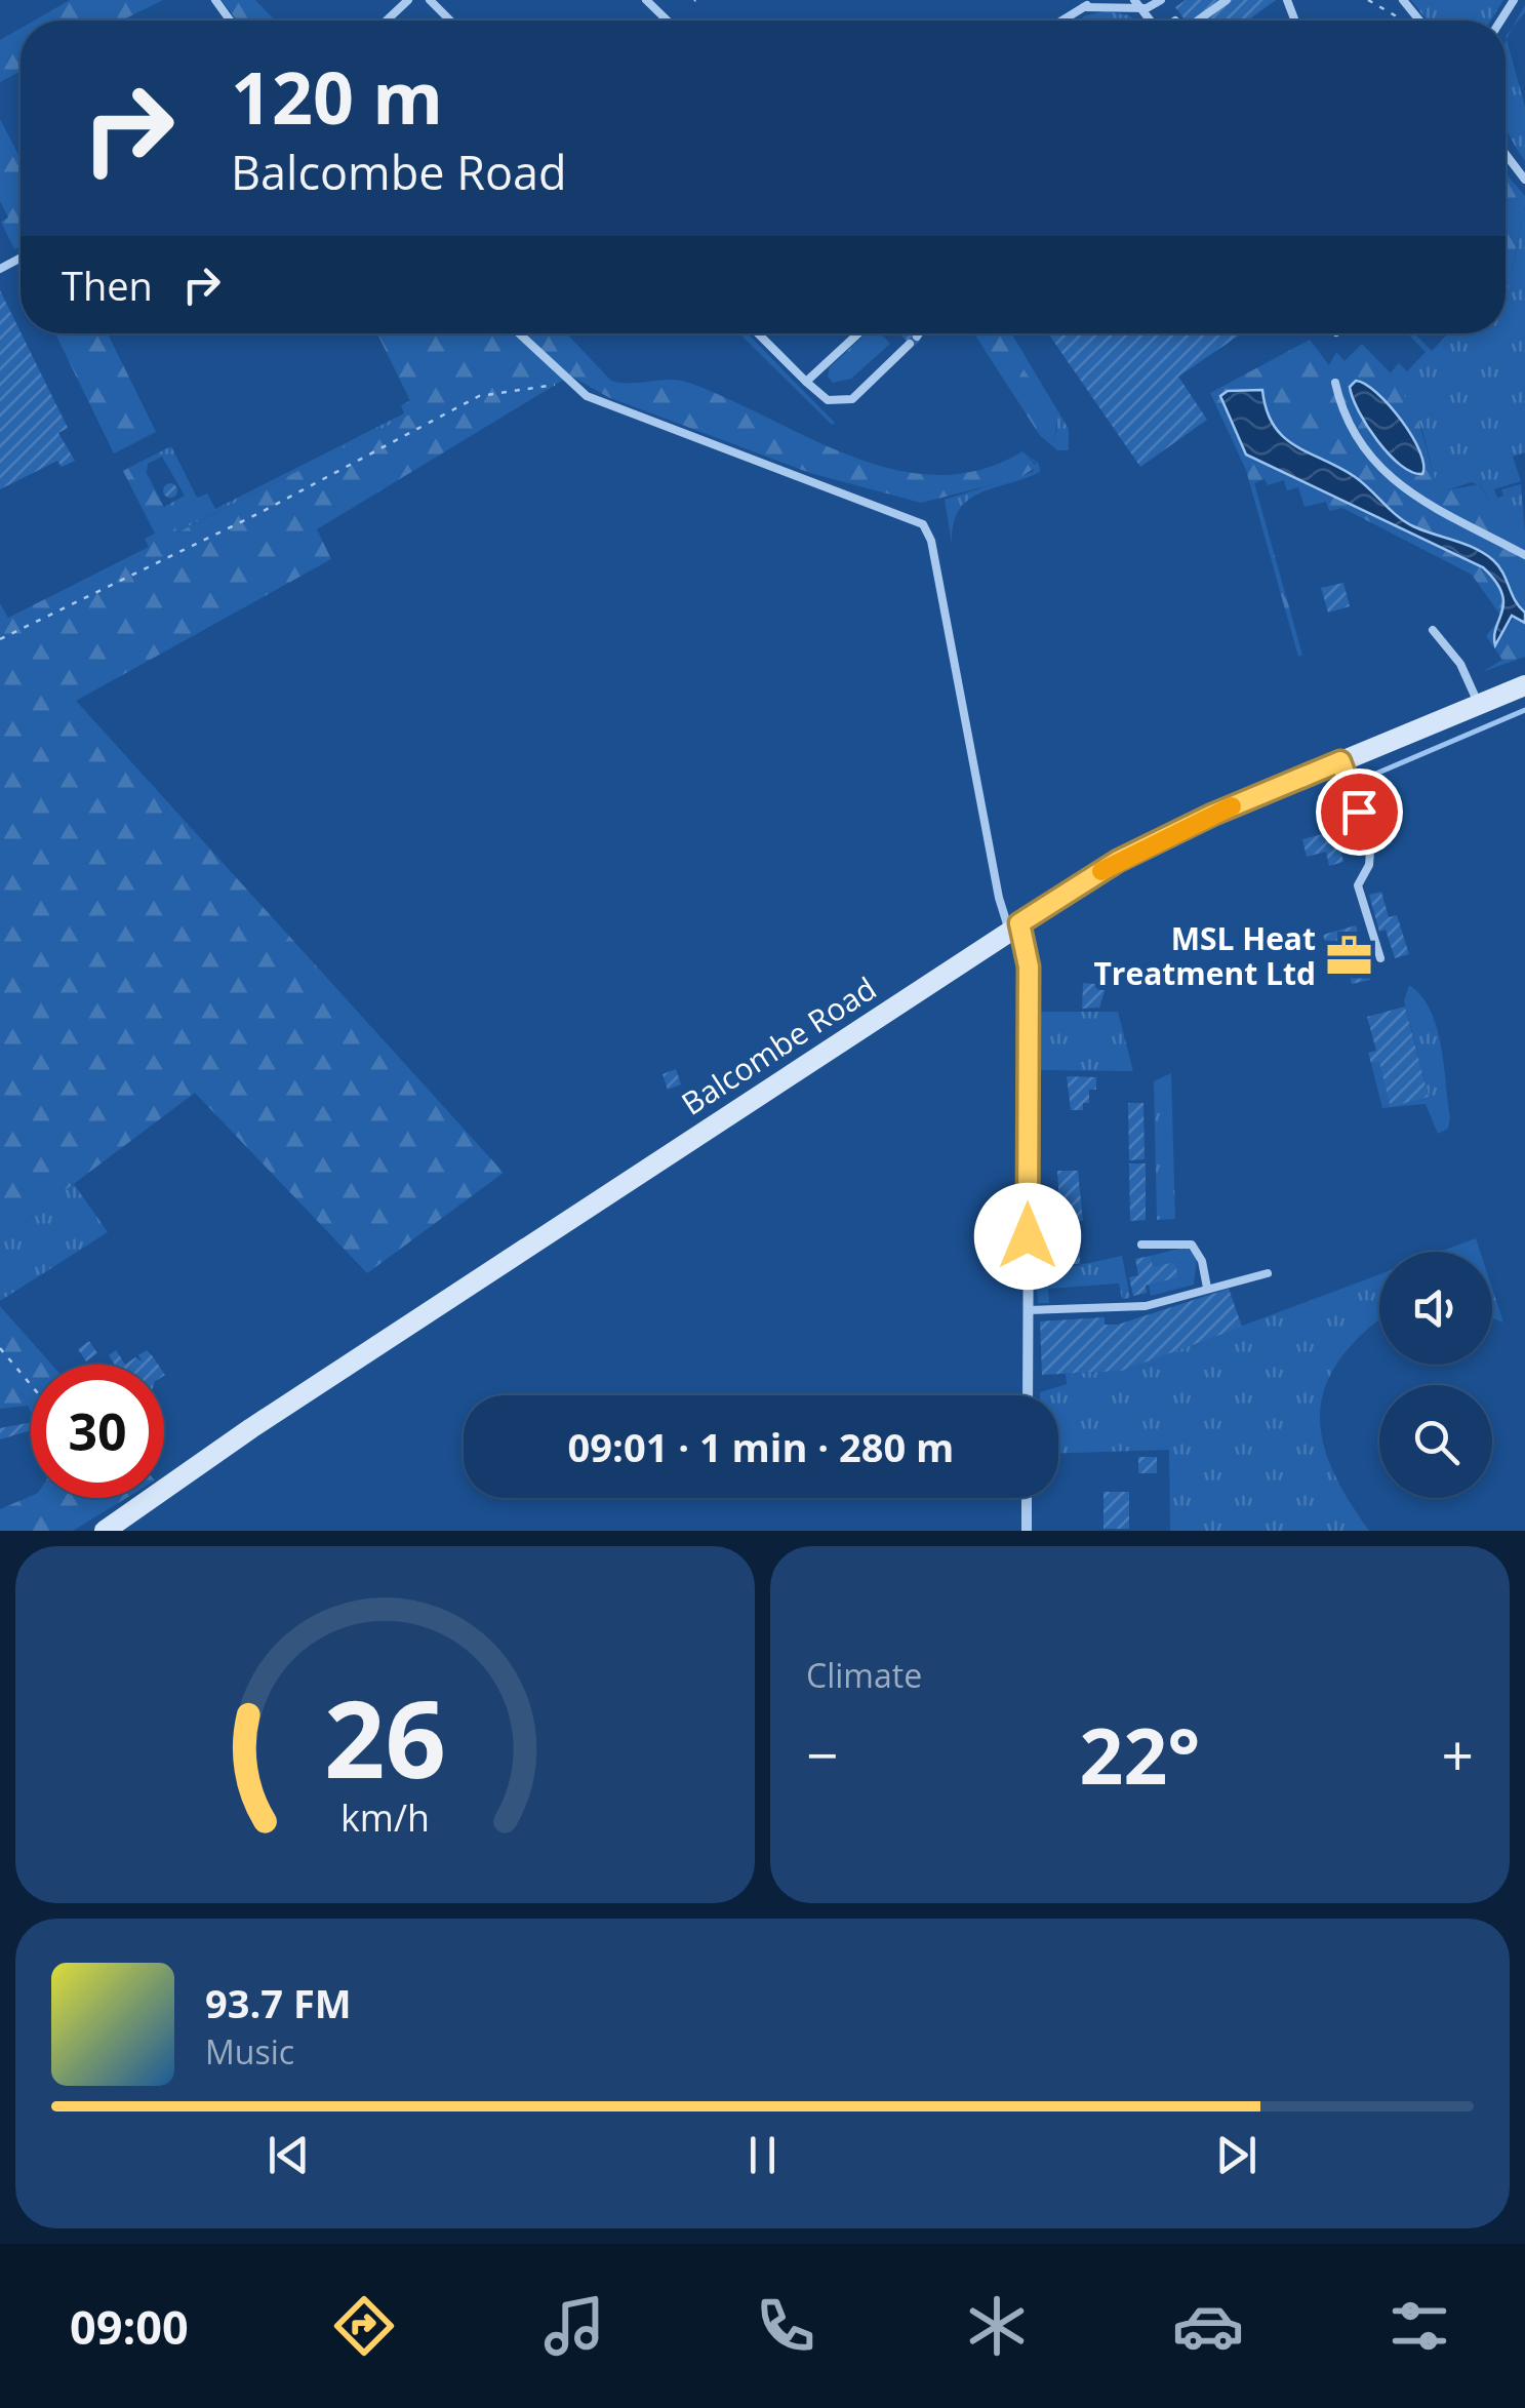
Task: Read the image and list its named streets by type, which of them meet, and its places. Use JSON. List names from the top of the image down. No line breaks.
{"streets":{"main road":["Balcombe Road"]},"places":{"office":["MSL Heat Treatment Ltd"]},"page":{"turn":["120 m","Balcombe Road"],"then":"Then","limit":"30","trip":"09:01 · 1 min · 280 m","tile":"Climate","heat":["−","22°","+"],"song":["93.7 FM","Music"],"tabs":"09:00","gauge":["26","km/h"]}}
